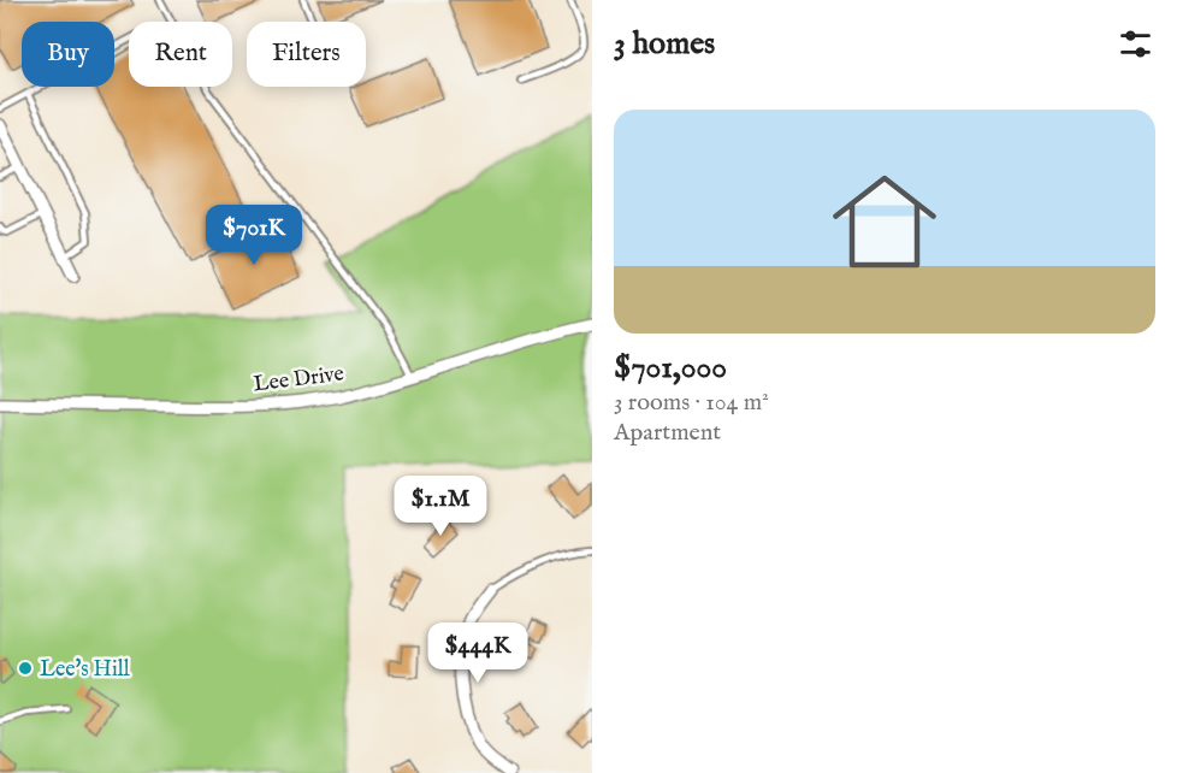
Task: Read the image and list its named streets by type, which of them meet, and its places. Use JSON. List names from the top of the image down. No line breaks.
{"streets":{"street":["Lee Drive"]},"places":["Lee's Hill"],"page":{"heading":"3 homes","chip":["Buy","Rent","Filters"],"list":[{"name":"$701,000","note":"3 rooms · 104 m² · Apartment"}],"price":["$701K","$1.1M","$444K"]}}
